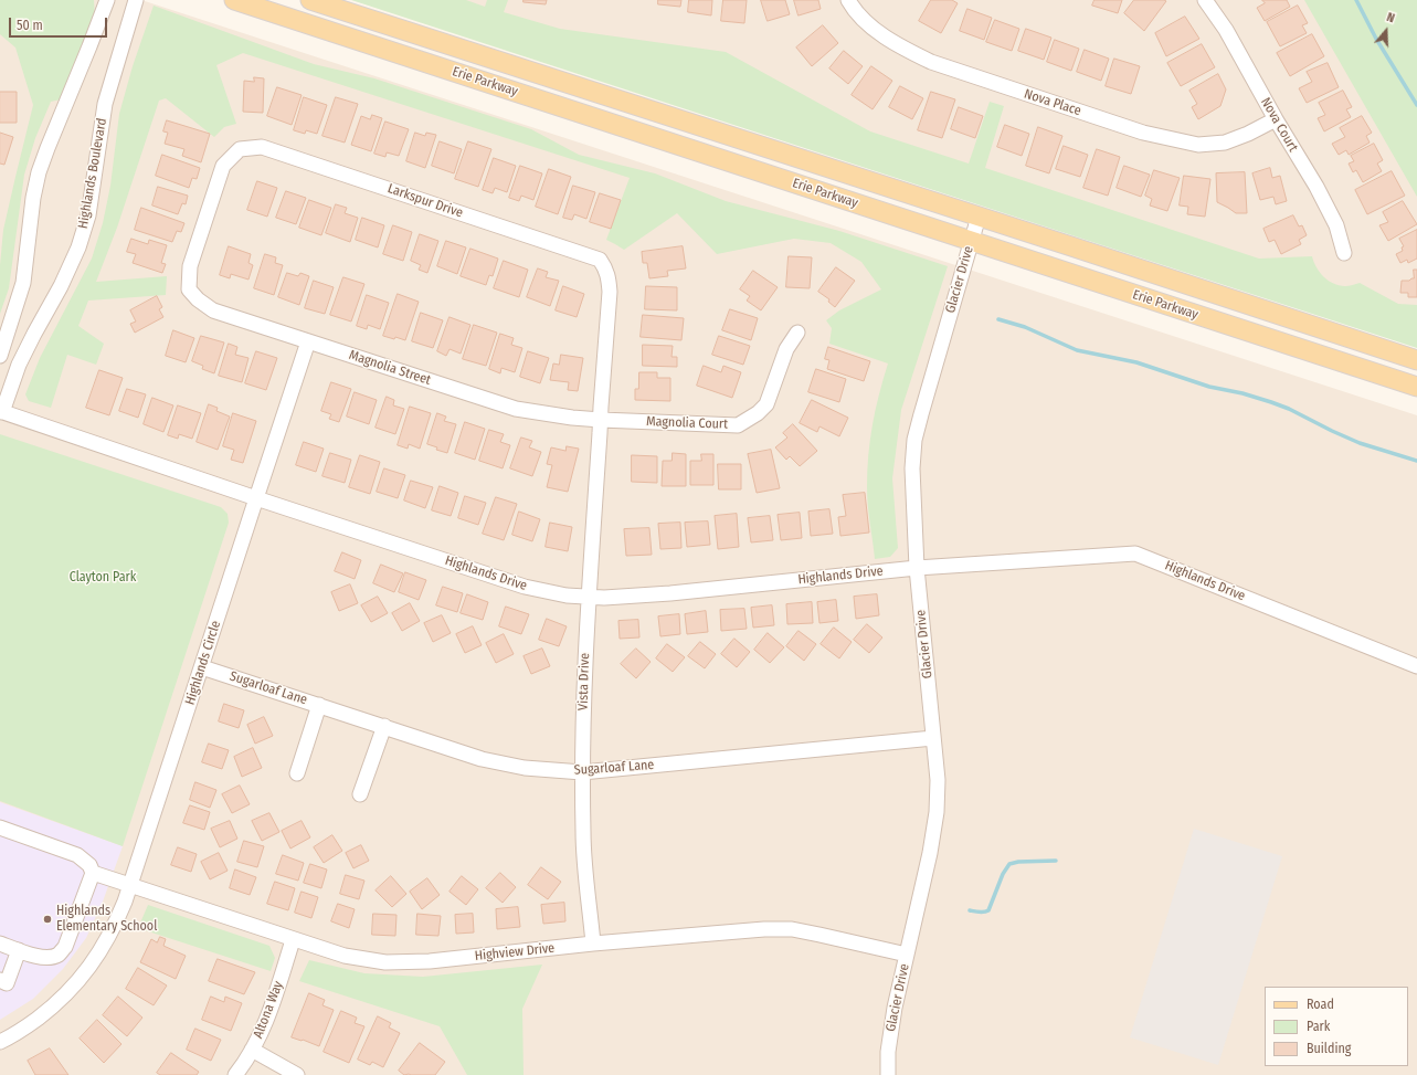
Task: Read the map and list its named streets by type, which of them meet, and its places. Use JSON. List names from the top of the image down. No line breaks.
{"streets":{"main road":["Erie Parkway"],"street":["Nova Place","Nova Court","Highlands Boulevard","Larkspur Drive","Glacier Drive","Magnolia Street","Magnolia Court","Highlands Drive","Highlands Circle","Vista Drive","Sugarloaf Lane","Highview Drive","Altona Way"]},"crossings":[["Erie Parkway","Glacier Drive"],["Nova Place","Nova Court"],["Larkspur Drive","Magnolia Street"],["Larkspur Drive","Magnolia Court"],["Larkspur Drive","Vista Drive"],["Glacier Drive","Highlands Drive"],["Glacier Drive","Sugarloaf Lane"],["Glacier Drive","Highview Drive"],["Magnolia Street","Magnolia Court"],["Magnolia Street","Highlands Circle"],["Magnolia Street","Vista Drive"],["Magnolia Court","Vista Drive"],["Highlands Drive","Highlands Circle"],["Highlands Drive","Vista Drive"],["Highlands Circle","Sugarloaf Lane"],["Highlands Circle","Highview Drive"],["Vista Drive","Sugarloaf Lane"],["Vista Drive","Highview Drive"],["Highview Drive","Altona Way"]],"parks":["Clayton Park"],"places":["Highlands Elementary School"],"legend":["Road","Park","Building"],"scale_bar":"50 m","north":"top"}
